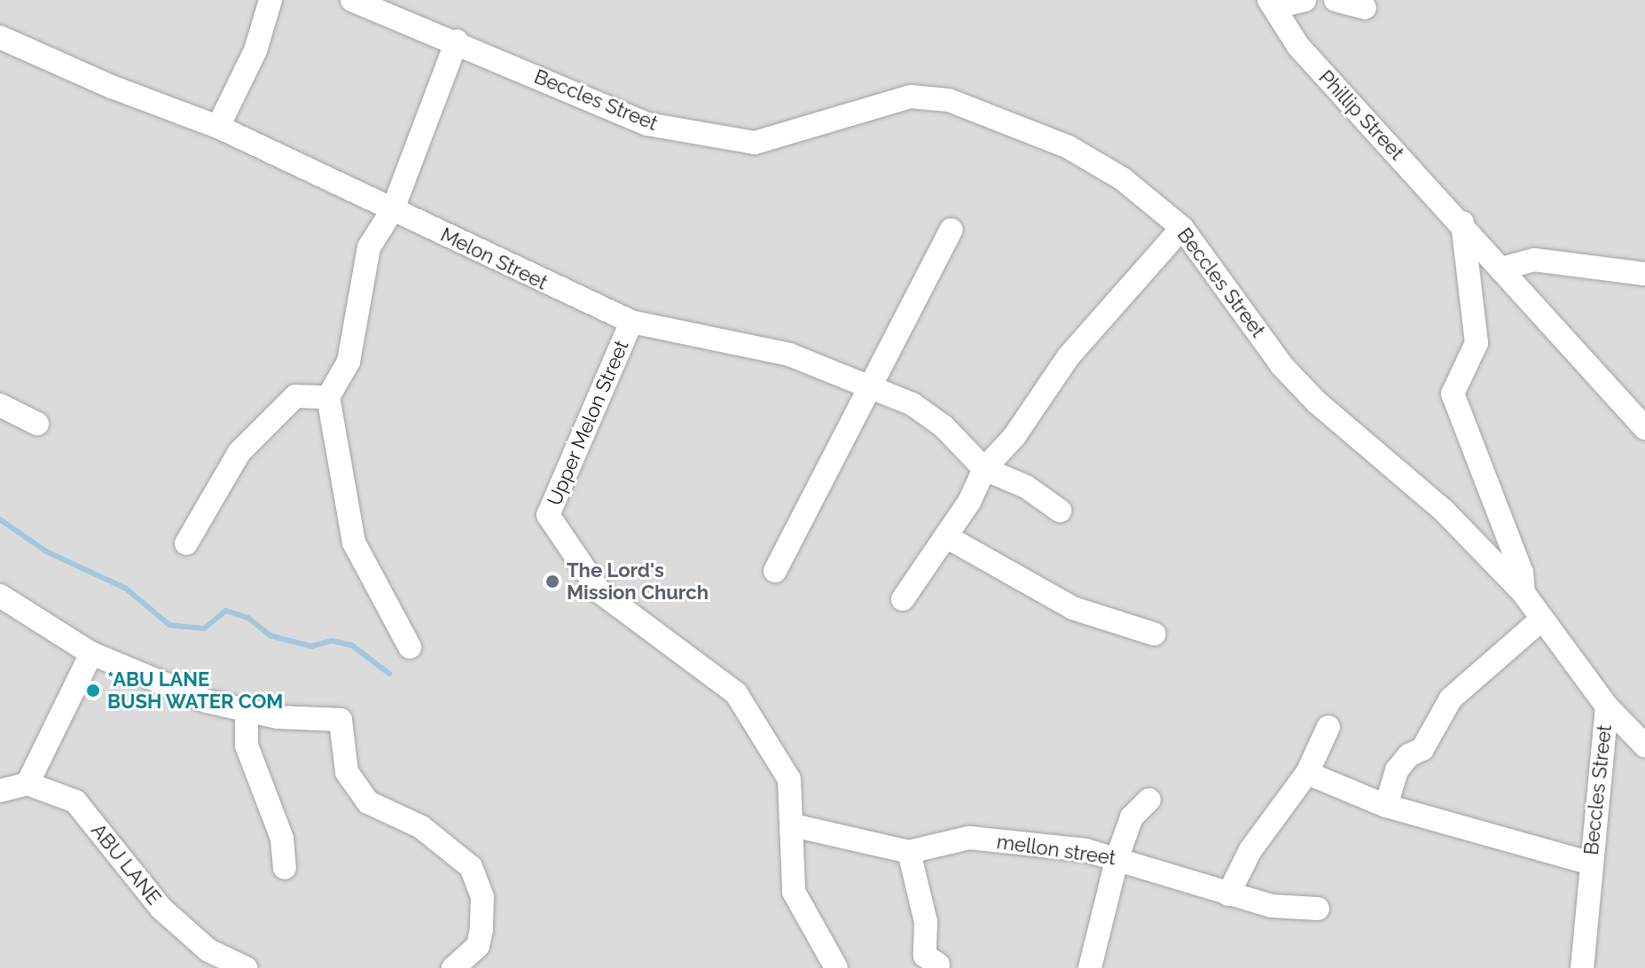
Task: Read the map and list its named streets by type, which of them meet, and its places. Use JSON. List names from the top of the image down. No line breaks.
{"streets":{"street":["Beccles Street","Phillip Street","Melon Street","Upper Melon Street","mellon street","ABU LANE"]},"crossings":[["Melon Street","Upper Melon Street"],["Upper Melon Street","mellon street"]],"places":["The Lord's Mission Church","*ABU LANE BUSH WATER COM"]}
